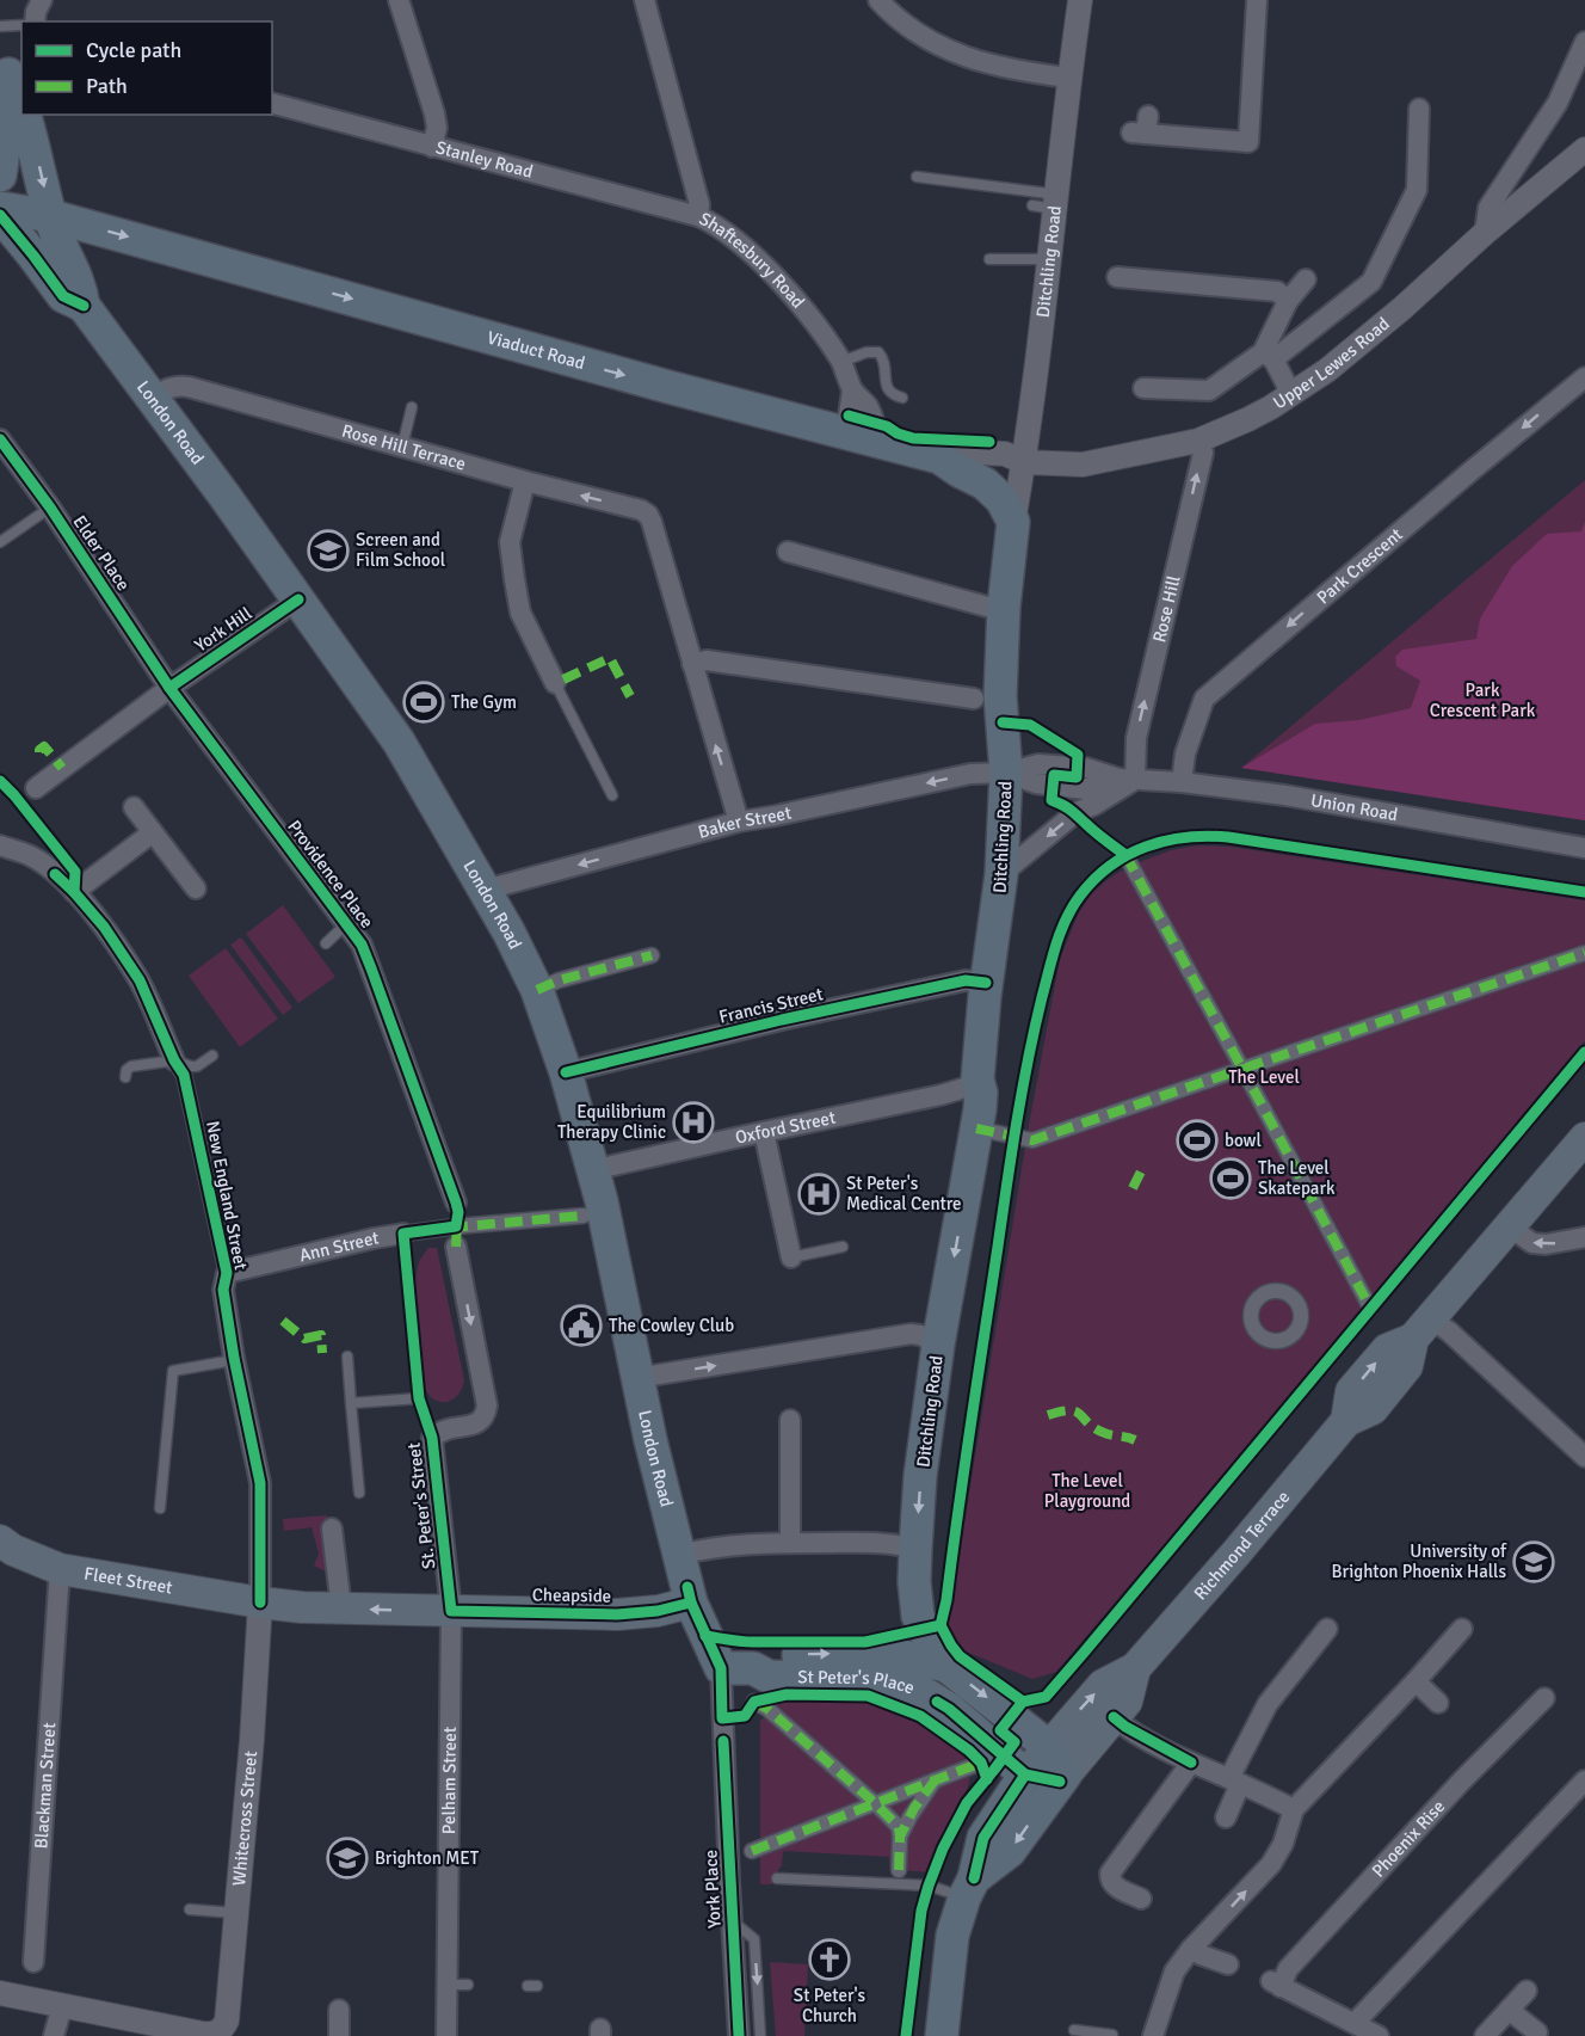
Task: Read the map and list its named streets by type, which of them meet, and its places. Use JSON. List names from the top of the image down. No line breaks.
{"streets":{"highway":["Ditchling Road","Viaduct Road","London Road","St Peter's Place","York Place"],"main road":["Richmond Terrace","Fleet Street","Cheapside"],"street":["Stanley Road","Shaftesbury Road","Upper Lewes Road","Rose Hill Terrace","Elder Place","Park Crescent","Rose Hill","York Hill","Union Road","Baker Street","Providence Place","Francis Street","Oxford Street","New England Street","Ann Street","St. Peter's Street","Pelham Street","Blackman Street","Whitecross Street","Phoenix Rise"]},"crossings":[["Stanley Road","Shaftesbury Road"],["Ditchling Road","Viaduct Road"],["Ditchling Road","Upper Lewes Road"],["Ditchling Road","Union Road"],["Ditchling Road","Baker Street"],["Ditchling Road","Francis Street"],["Ditchling Road","Oxford Street"],["Ditchling Road","St Peter's Place"],["Shaftesbury Road","Viaduct Road"],["Viaduct Road","Upper Lewes Road"],["Viaduct Road","London Road"],["Upper Lewes Road","Rose Hill"],["London Road","Rose Hill Terrace"],["London Road","York Hill"],["London Road","Baker Street"],["London Road","Francis Street"],["London Road","Oxford Street"],["London Road","Cheapside"],["London Road","York Place"],["Elder Place","York Hill"],["Elder Place","Providence Place"],["Park Crescent","Union Road"],["Rose Hill","Union Road"],["York Hill","Providence Place"],["Union Road","Baker Street"],["Providence Place","Ann Street"],["Providence Place","St. Peter's Street"],["New England Street","Ann Street"],["New England Street","Fleet Street"],["New England Street","Cheapside"],["New England Street","Whitecross Street"],["St. Peter's Street","Cheapside"],["St. Peter's Street","Pelham Street"],["Richmond Terrace","St Peter's Place"],["Fleet Street","Cheapside"],["Fleet Street","Blackman Street"],["Fleet Street","Whitecross Street"],["Cheapside","Pelham Street"],["Cheapside","Whitecross Street"],["Cheapside","York Place"],["St Peter's Place","York Place"]],"one_way":["Viaduct Road","Rose Hill Terrace","Park Crescent","Rose Hill"],"parks":["Park Crescent Park","The Level","The Level Playground"],"places":{"school or university":["Screen and Film School","University of Brighton Phoenix Halls","Brighton MET"],"sports":["The Gym","bowl","The Level Skatepark"],"hospital":["Equilibrium Therapy Clinic","St Peter's Medical Centre"],"public building":["The Cowley Club"],"church":["St Peter's Church"]},"legend":["Cycle path","Path"]}
